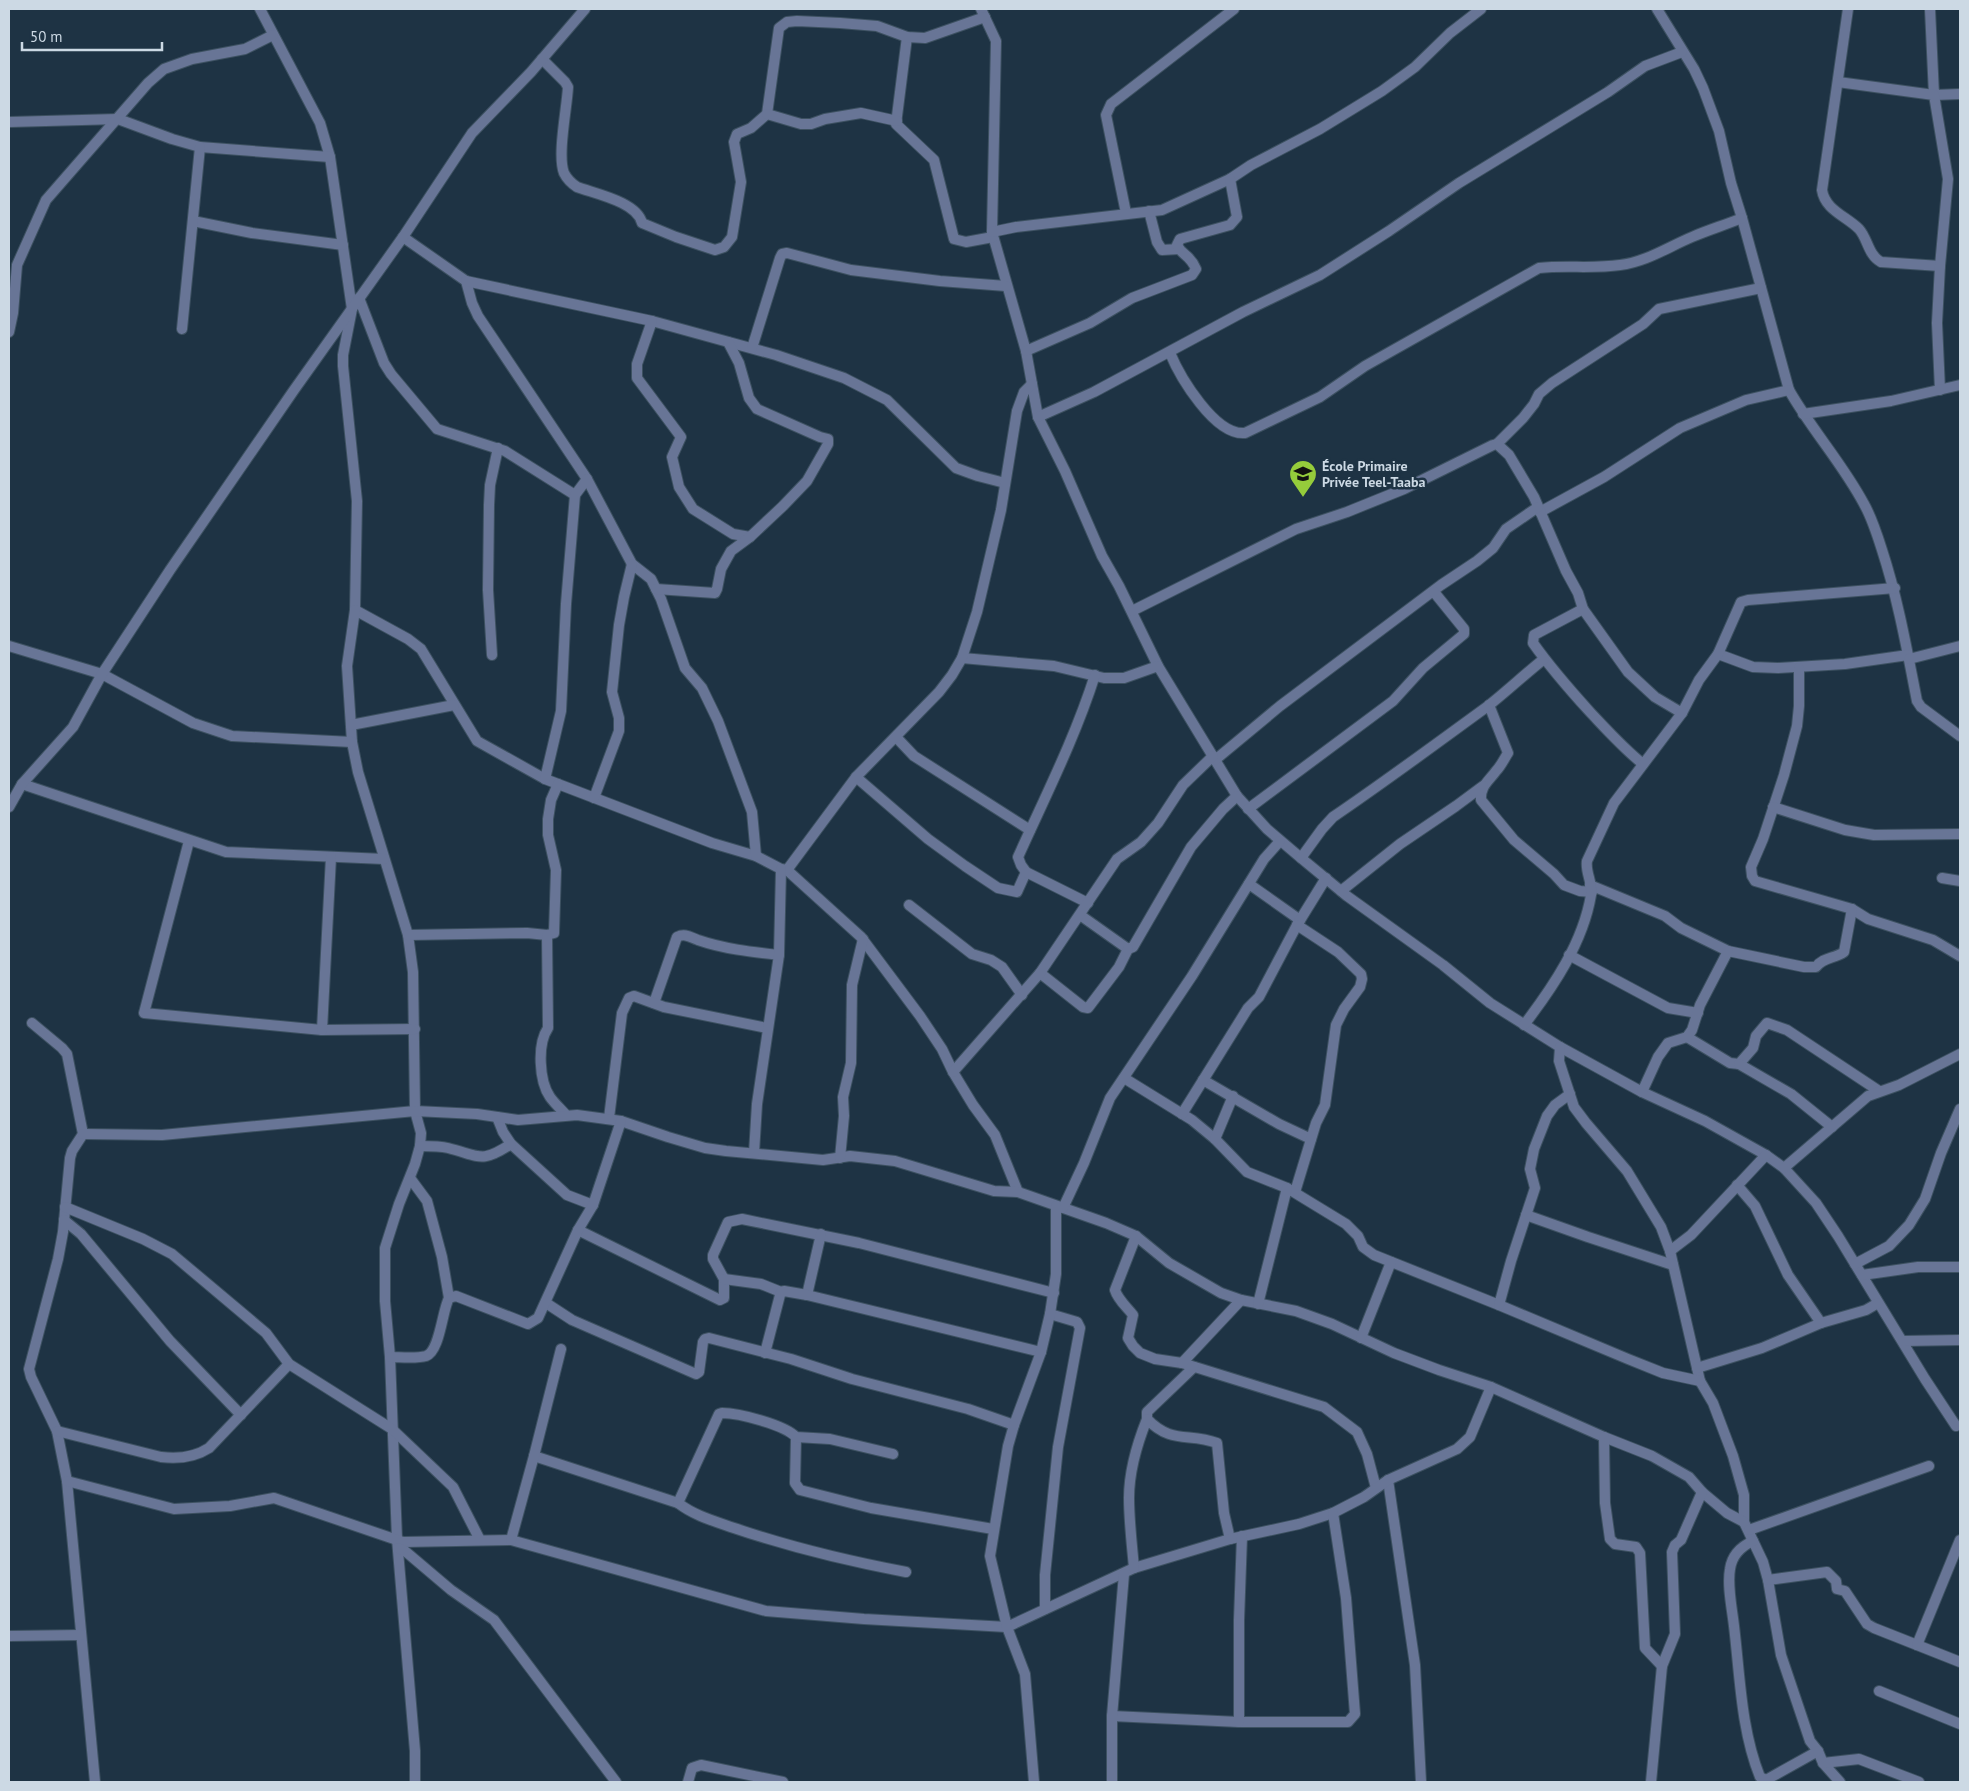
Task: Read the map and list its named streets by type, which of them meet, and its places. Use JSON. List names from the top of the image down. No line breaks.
{"places":{"school or university":["École Primaire Privée Teel-Taaba"]},"scale_bar":"50 m"}
